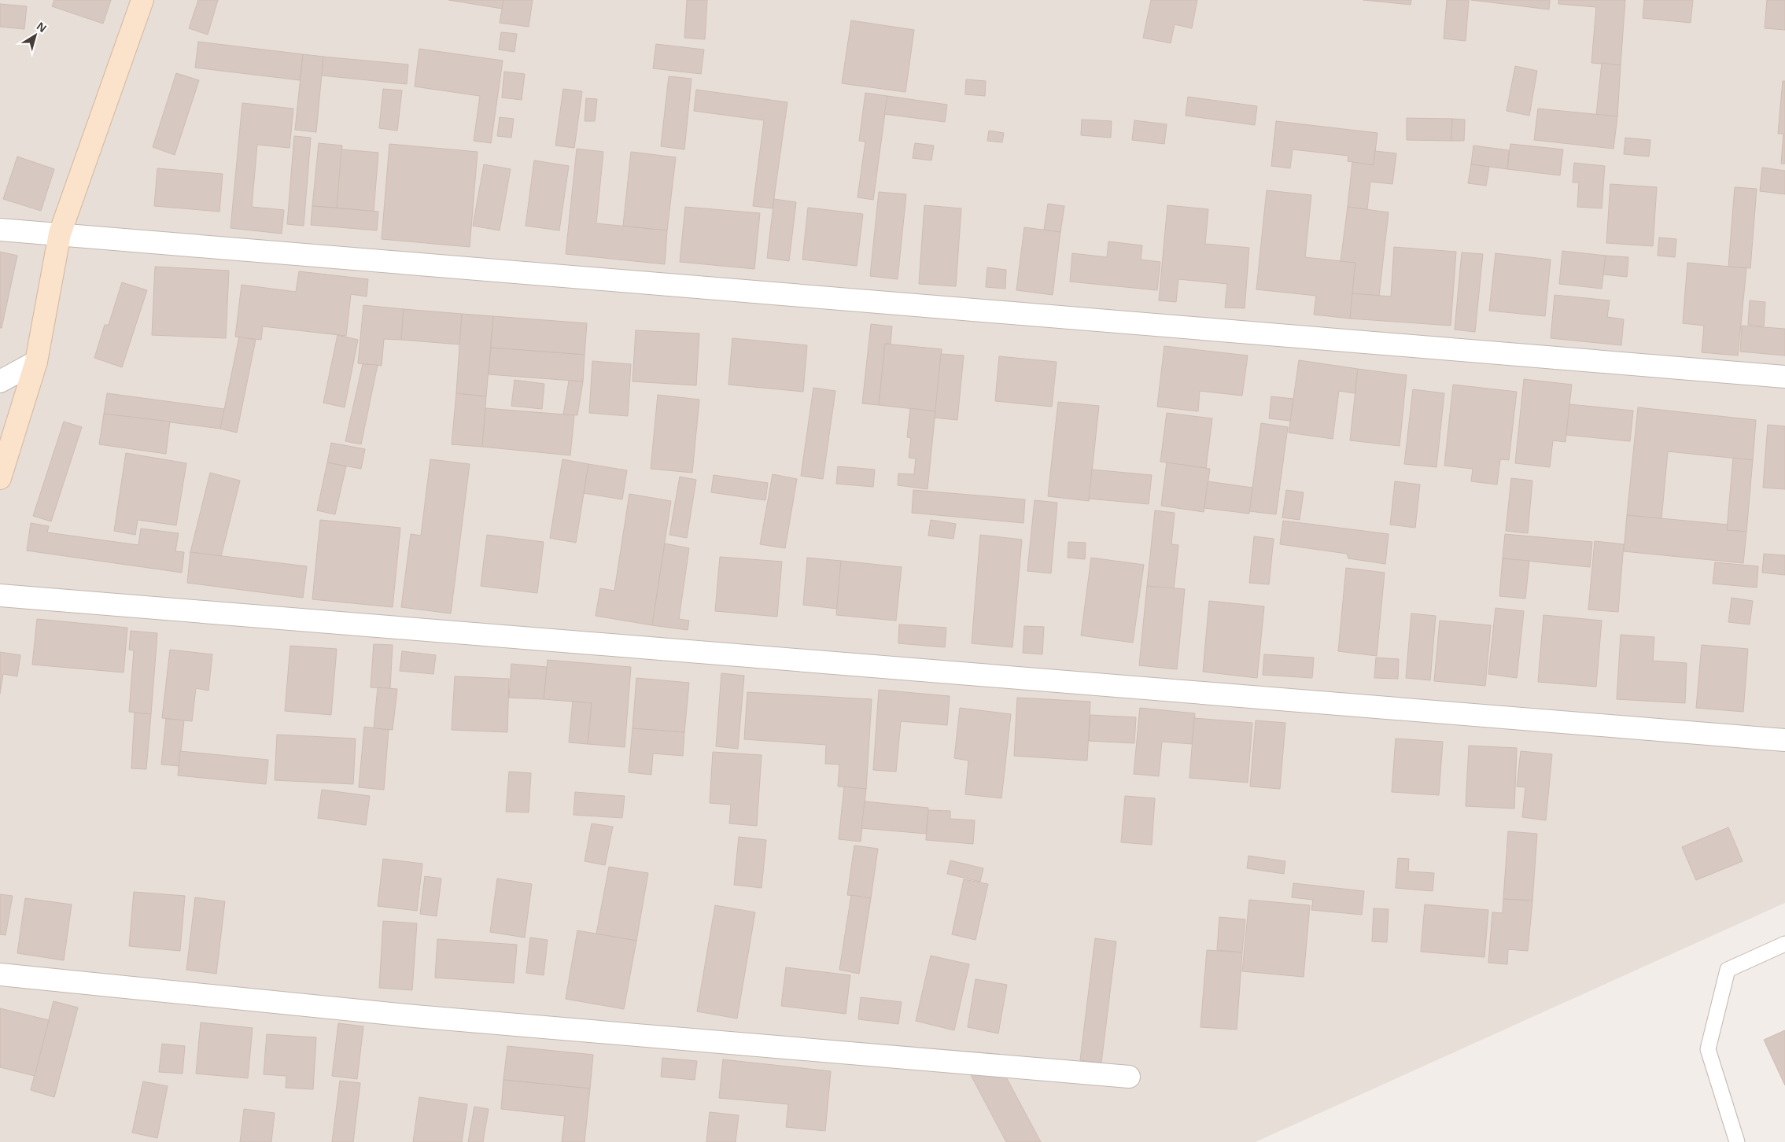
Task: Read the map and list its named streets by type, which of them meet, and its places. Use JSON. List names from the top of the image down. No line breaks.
{"north":"top right"}
